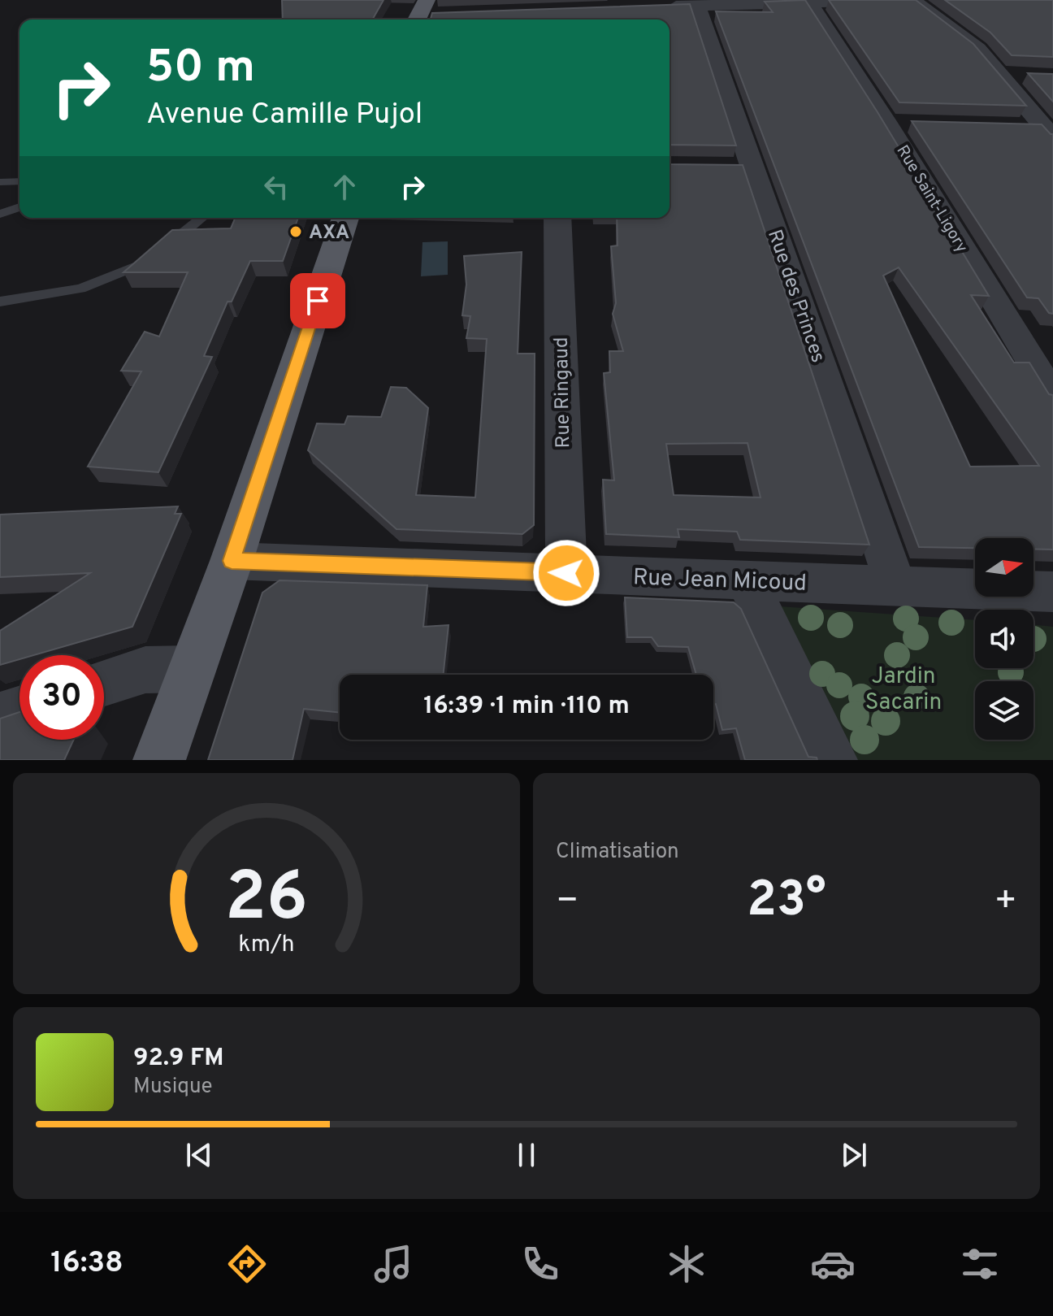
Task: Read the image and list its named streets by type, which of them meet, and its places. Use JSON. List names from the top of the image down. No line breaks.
{"streets":{"street":["Rue Saint-Ligory","Rue des Princes","Rue Ringaud","Rue Jean Micoud"]},"crossings":[["Rue des Princes","Rue Jean Micoud"],["Rue Ringaud","Rue Jean Micoud"]],"parks":["Jardin Sacarin"],"places":["AXA"],"north":"right","page":{"turn":["50 m","Avenue Camille Pujol"],"limit":"30","trip":"16:39 · 1 min · 110 m","tile":"Climatisation","heat":["−","23°","+"],"song":["92.9 FM","Musique"],"tabs":"16:38","gauge":["26","km/h"]}}
